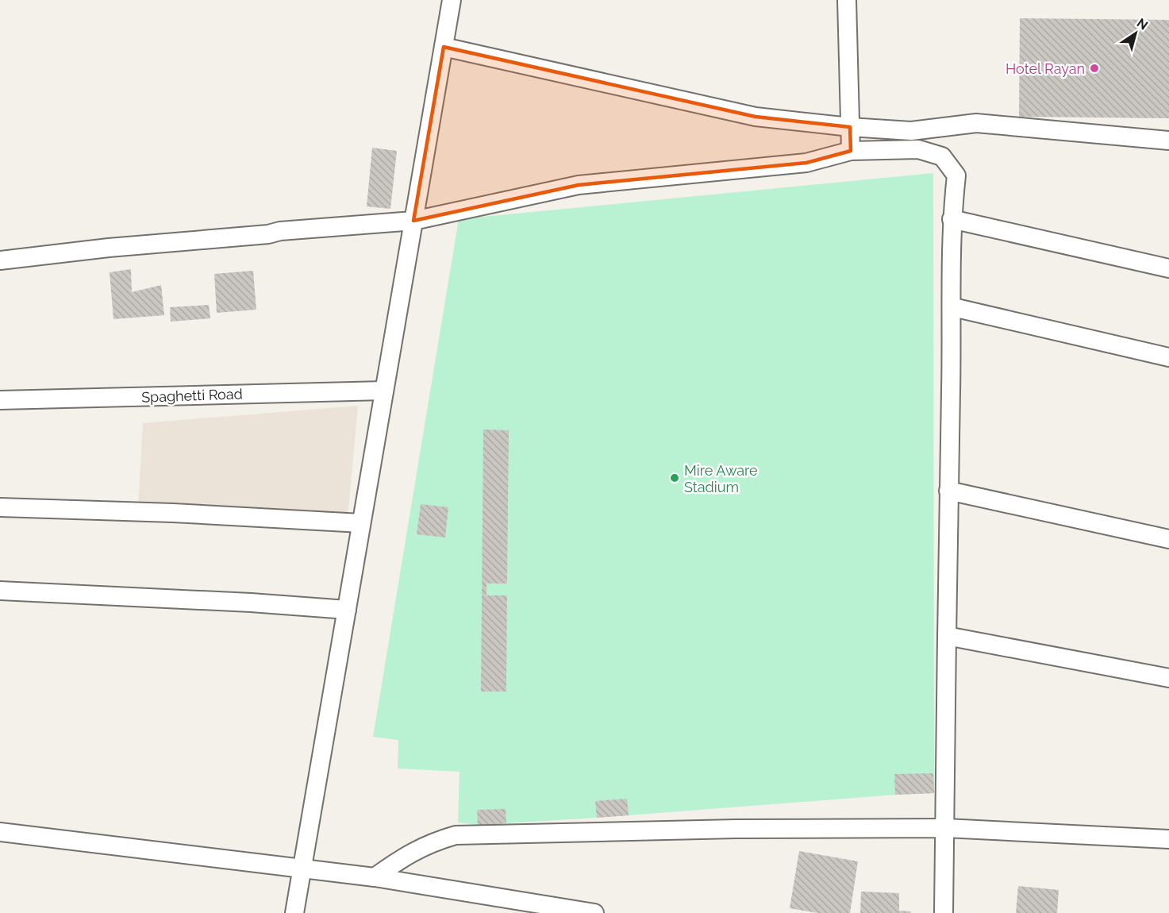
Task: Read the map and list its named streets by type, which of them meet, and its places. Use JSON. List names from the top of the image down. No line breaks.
{"streets":{"street":["Spaghetti Road"]},"places":["Hotel Rayan","Mire Aware Stadium"],"north":"top right"}
